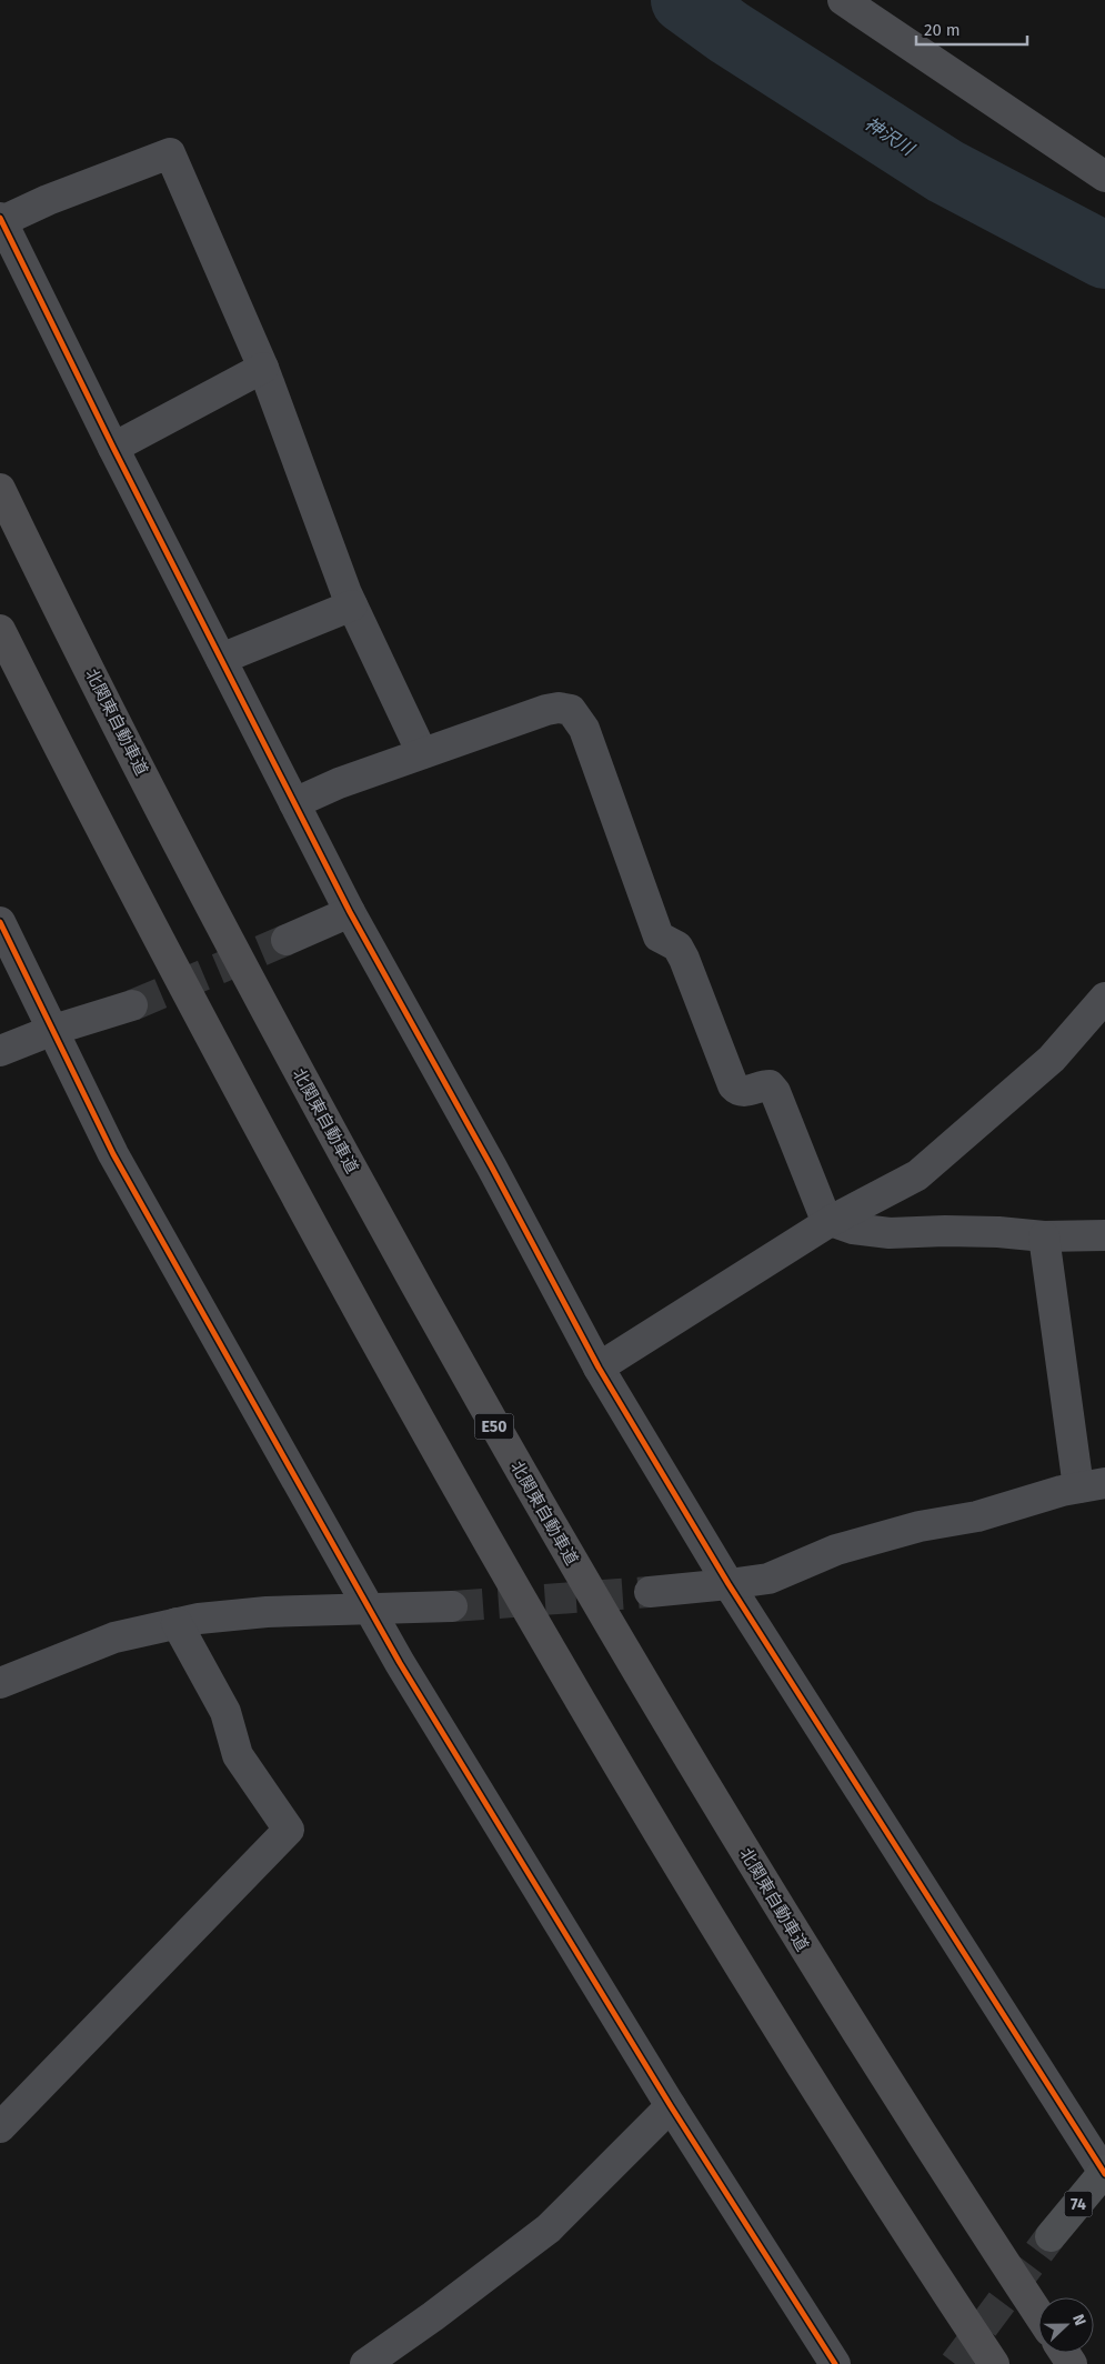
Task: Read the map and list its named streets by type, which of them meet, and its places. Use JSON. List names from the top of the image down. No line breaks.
{"streets":{"highway":["北関東自動車道","E50"],"main road":["74"]},"water":["神沢川"],"scale_bar":"20 m","north":"right"}
